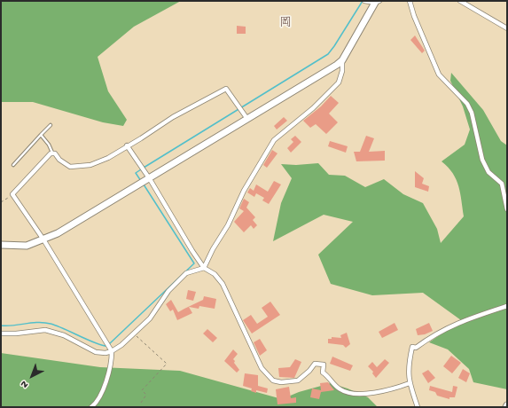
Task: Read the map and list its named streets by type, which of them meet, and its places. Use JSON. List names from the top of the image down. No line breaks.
{"districts":["岡"],"north":"bottom left"}
